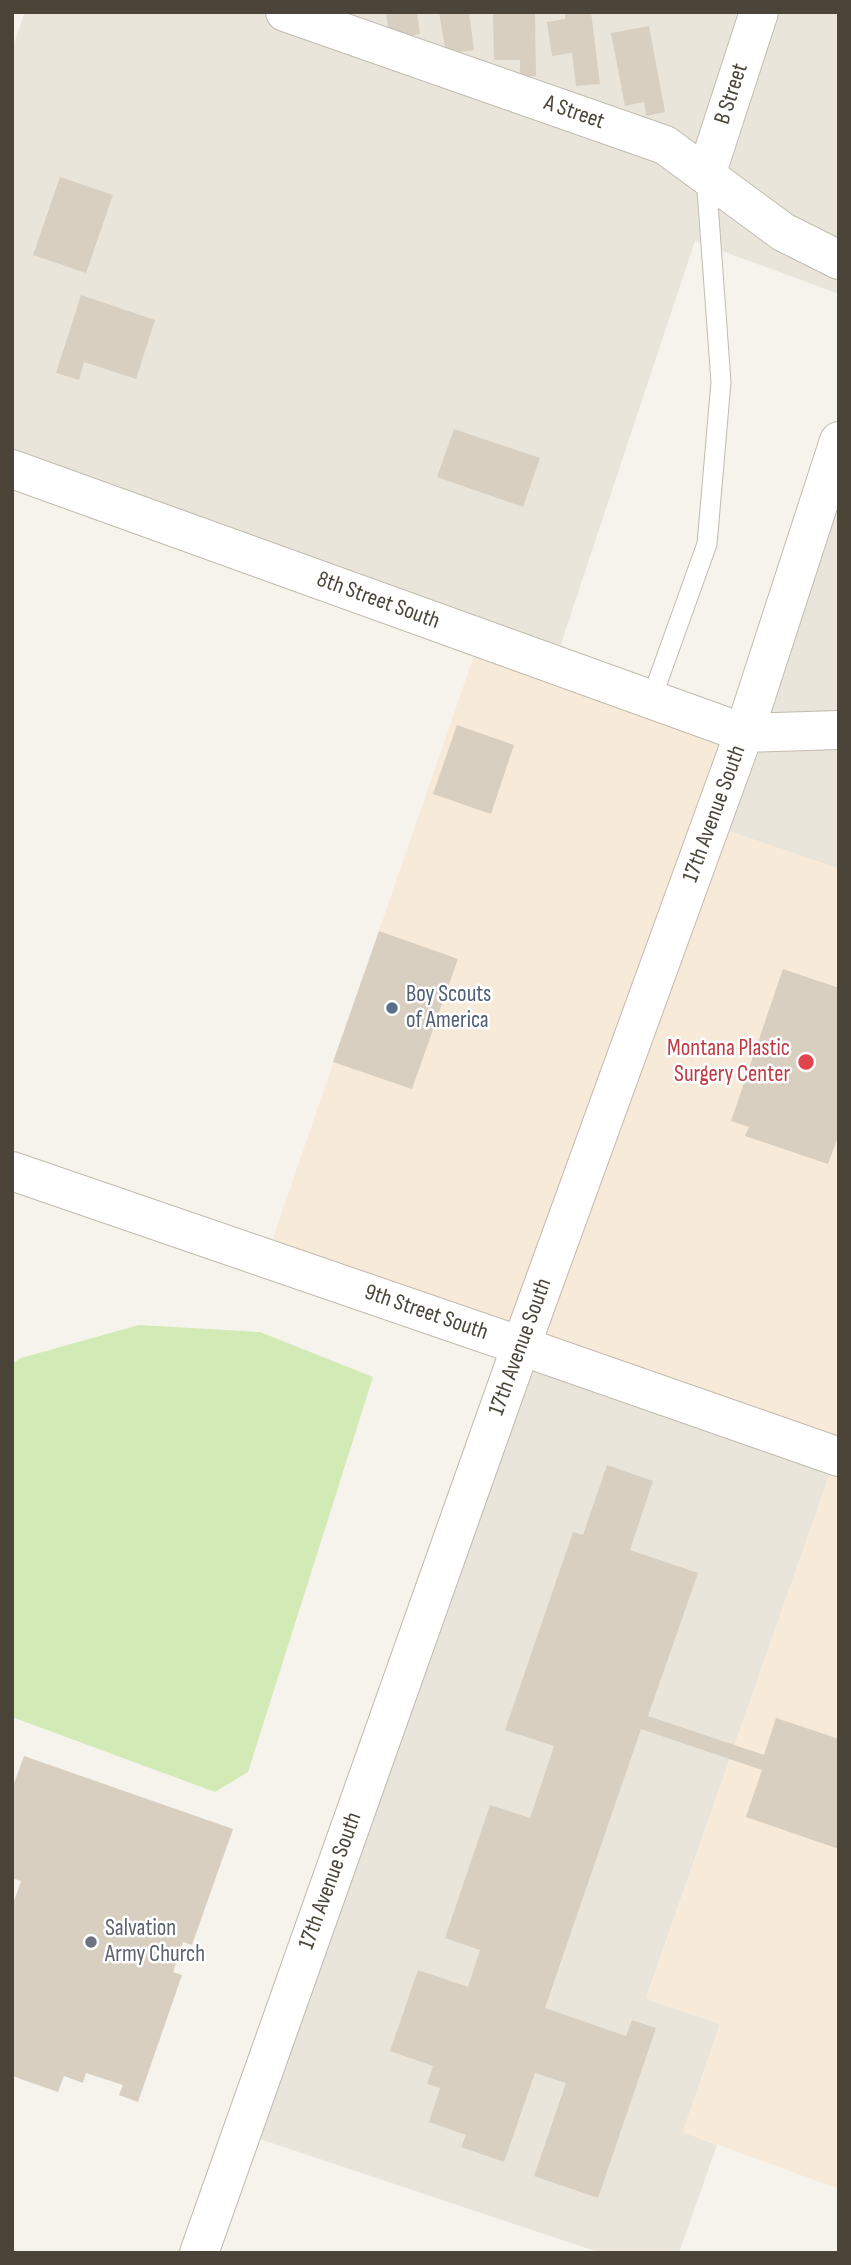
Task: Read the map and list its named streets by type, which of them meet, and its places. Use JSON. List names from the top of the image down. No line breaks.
{"streets":{"street":["B Street","A Street","8th Street South","17th Avenue South","9th Street South"]},"crossings":[["B Street","A Street"],["8th Street South","17th Avenue South"],["17th Avenue South","9th Street South"]],"places":["Boy Scouts of America","Montana Plastic Surgery Center","Salvation Army Church"]}
